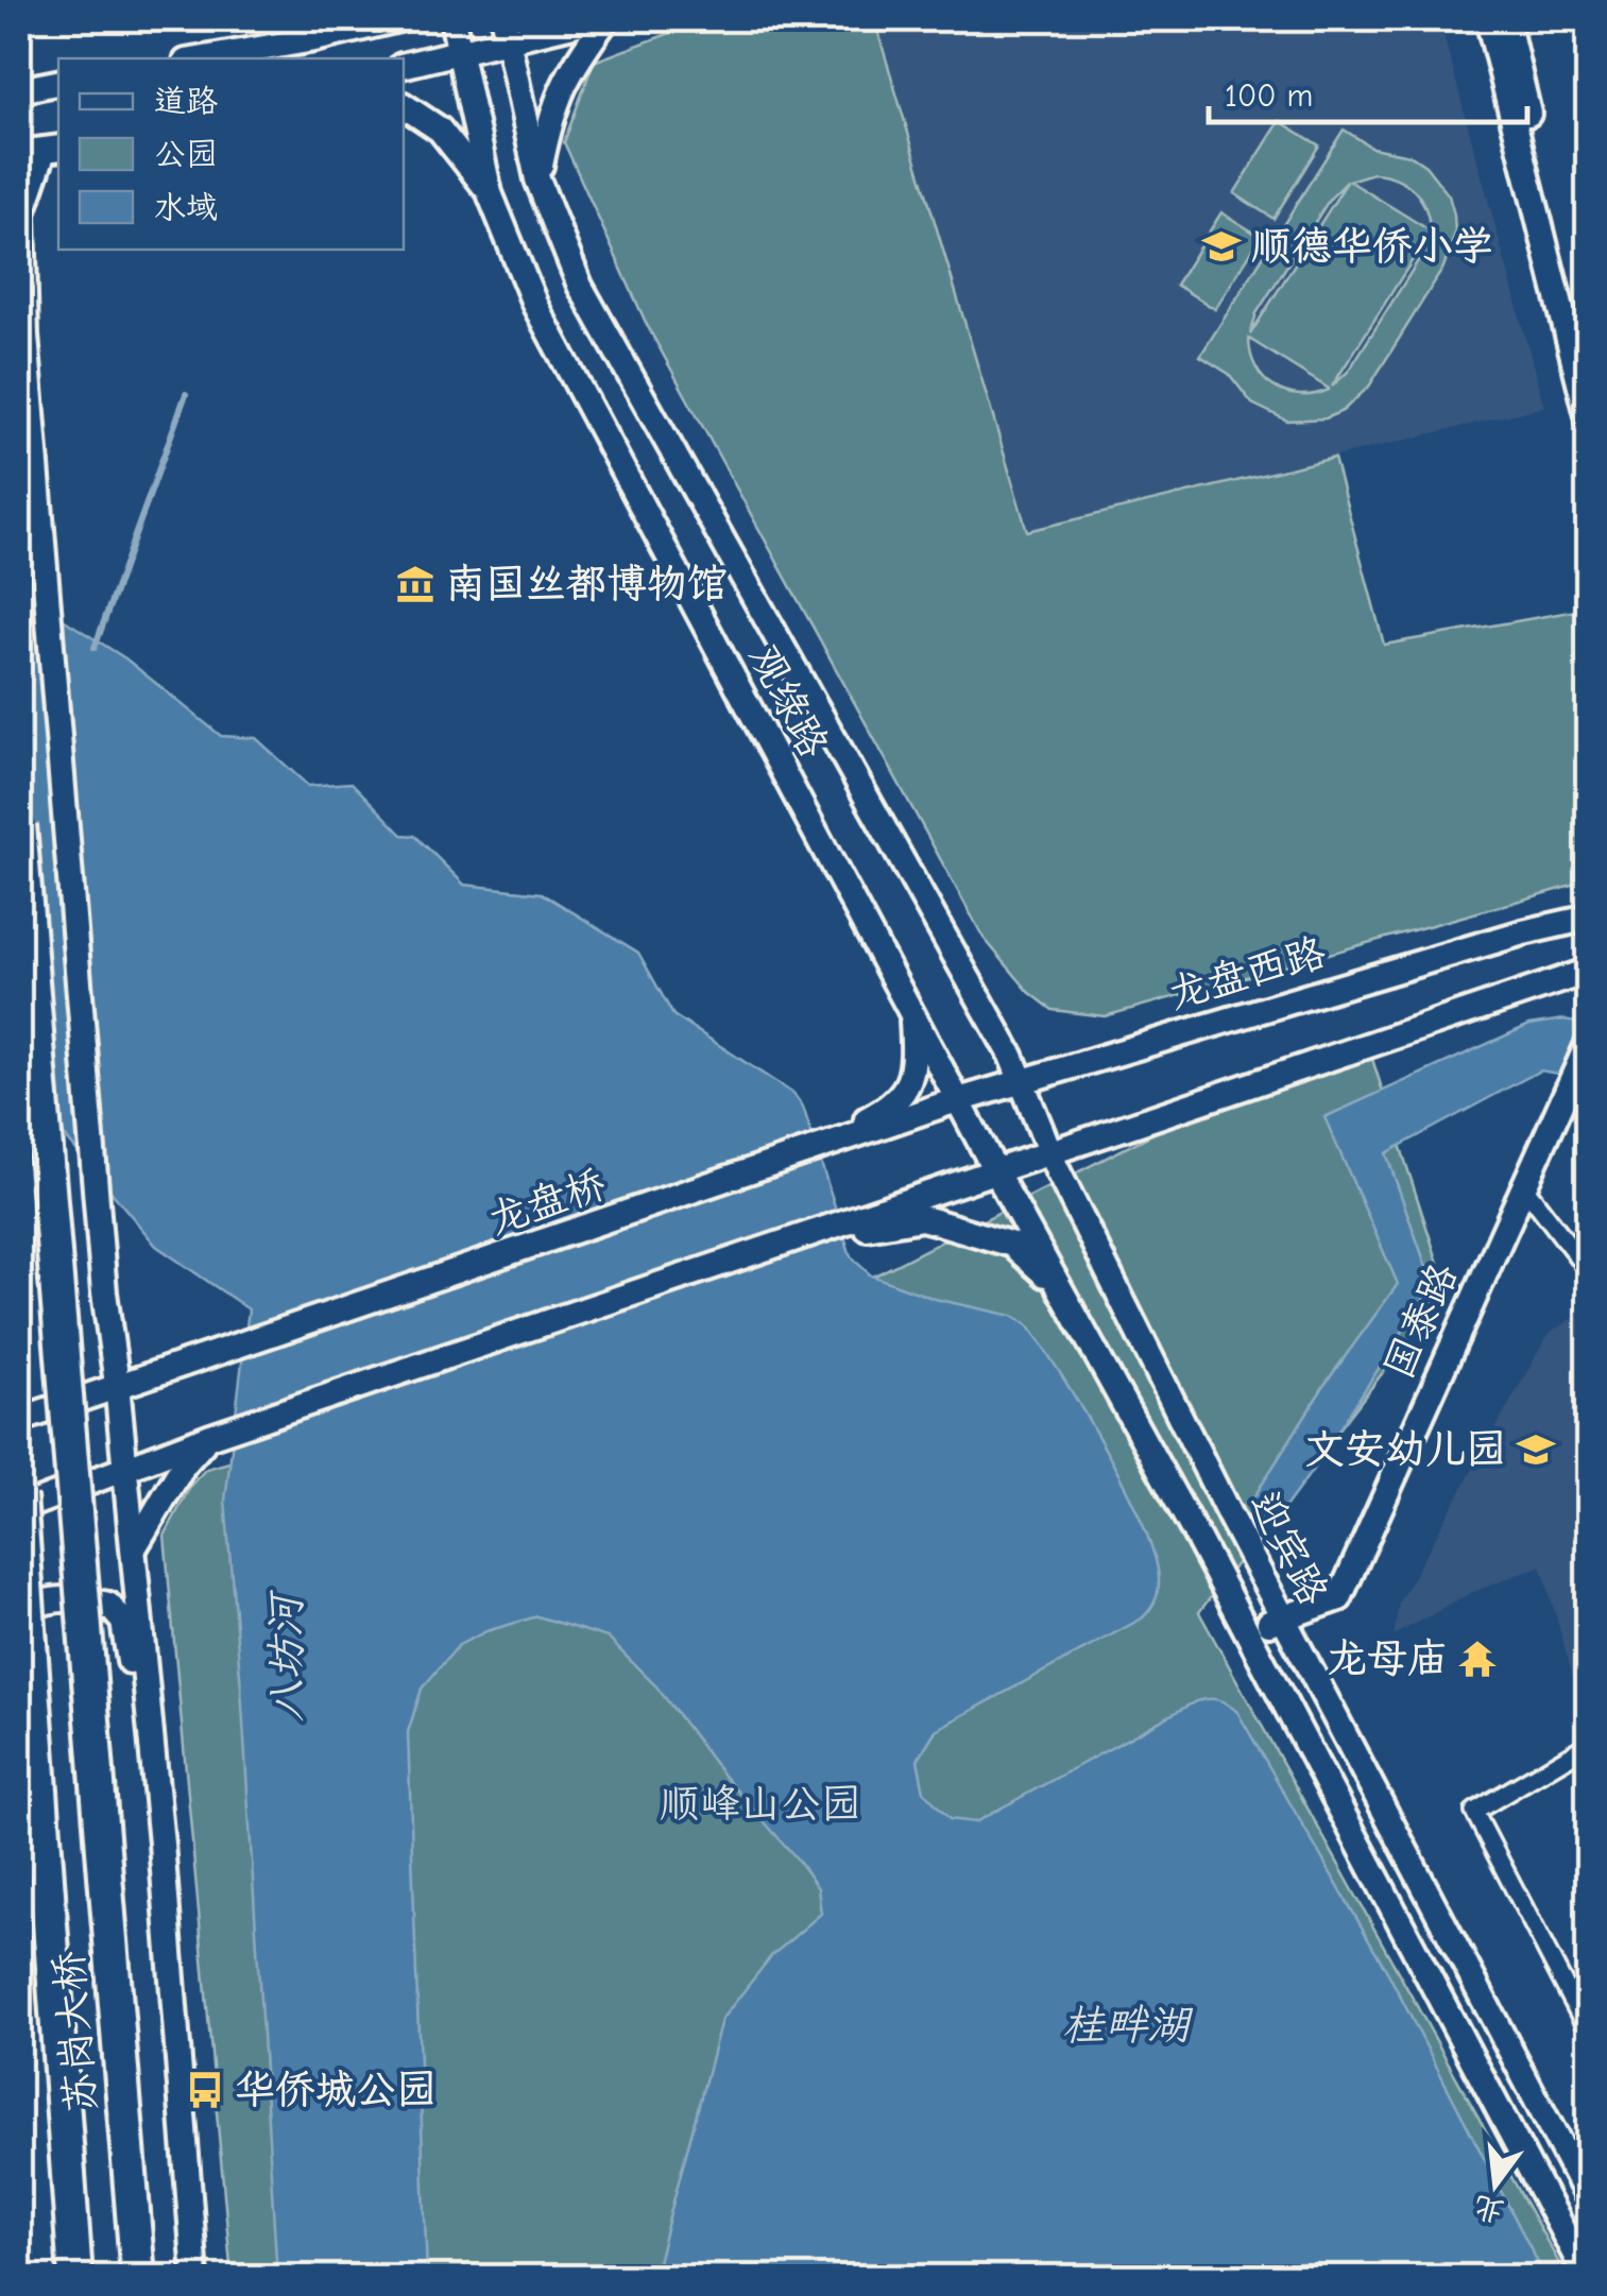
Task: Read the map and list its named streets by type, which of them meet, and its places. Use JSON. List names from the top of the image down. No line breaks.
{"streets":{"highway":["苏岗大桥"],"street":["观绿路","龙盘西路","龙盘桥","国泰路","迎宾路"]},"crossings":[["观绿路","龙盘西路"],["观绿路","国泰路"],["观绿路","迎宾路"],["龙盘西路","龙盘桥"],["国泰路","迎宾路"]],"water":["八坊河","桂畔湖"],"parks":["顺峰山公园"],"places":{"school or university":["顺德华侨小学","文安幼儿园"],"museum":["南国丝都博物馆"],"temple":["龙母庙"],"bus stop":["华侨城公园"]},"legend":["道路","公园","水域"],"scale_bar":"100 m","north":"bottom"}
